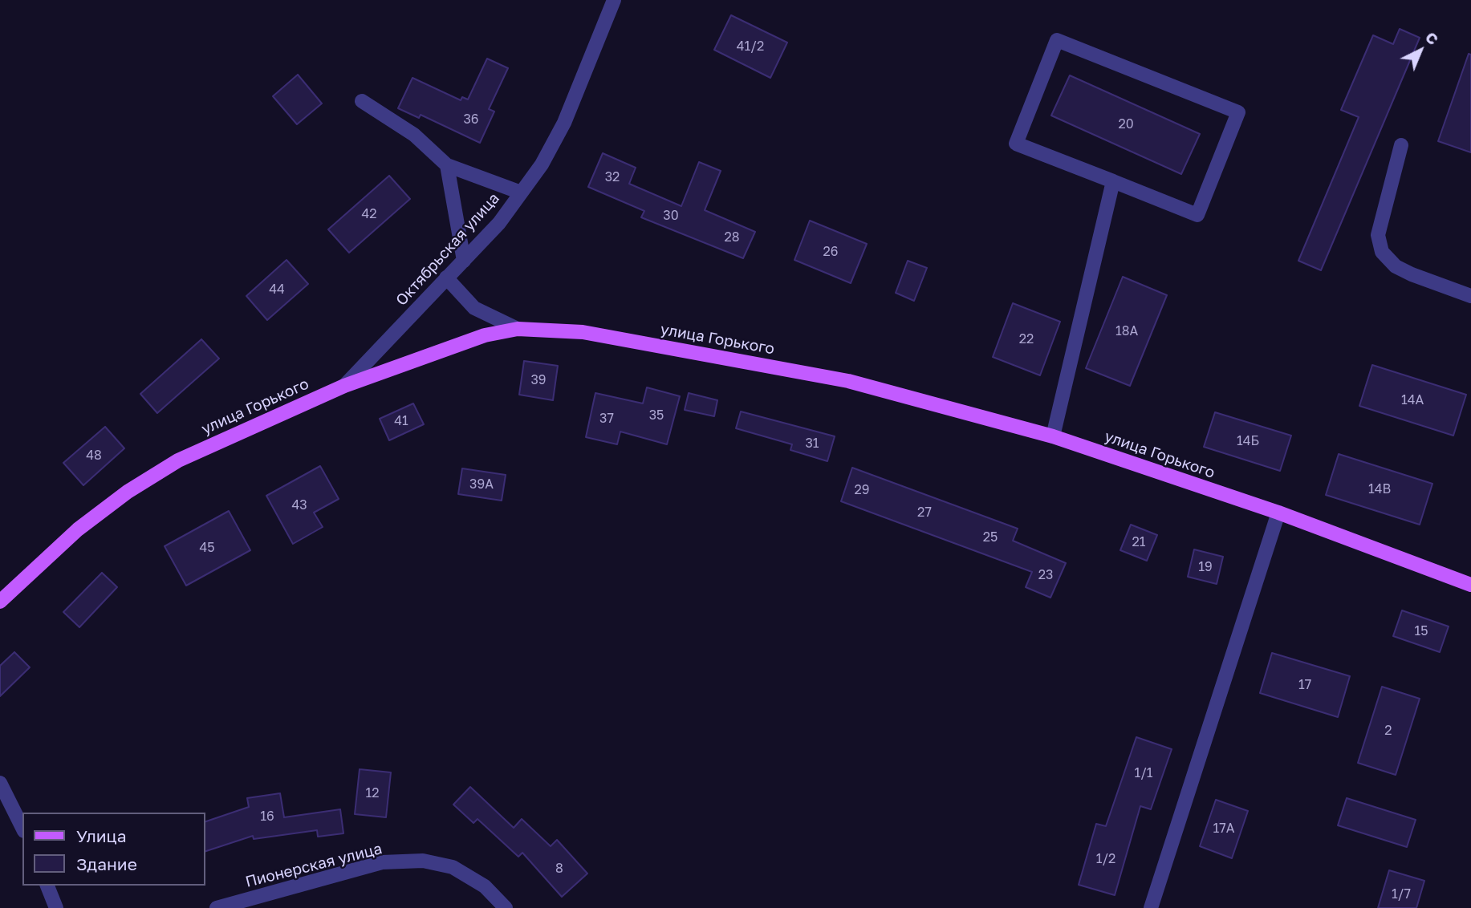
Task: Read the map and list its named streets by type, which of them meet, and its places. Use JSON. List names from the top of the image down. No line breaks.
{"streets":{"main road":["улица Горького"],"street":["Октябрьская улица","Пионерская улица"]},"crossings":[["Октябрьская улица","улица Горького"]],"house_numbers":["41/2","36","20","32","42","30","28","26","44","18А","22","39","14А","35","37","41","14Б","31","48","39А","14В","29","43","27","25","21","45","19","23","15","17","2","1/1","12","16","17А","1/2","8","1/7"],"legend":["Улица","Здание"],"north":"top right"}
